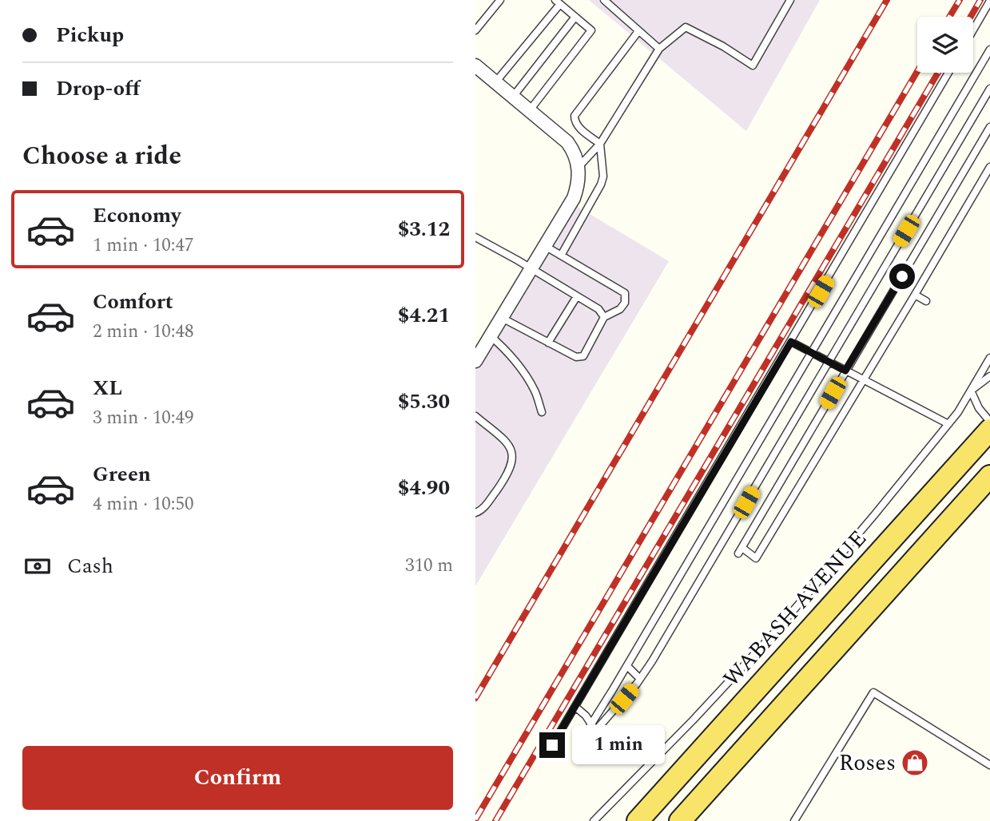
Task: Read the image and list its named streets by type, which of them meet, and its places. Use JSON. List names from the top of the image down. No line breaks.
{"streets":{"main road":["WABASH AVENUE"]},"places":{"shop":["Roses"]},"page":{"banner":["Pickup","Drop-off"],"heading":"Choose a ride","list":[{"name":"Economy","note":"1 min · 10:47","value":"$3.12"},{"name":"Comfort","note":"2 min · 10:48","value":"$4.21"},{"name":"XL","note":"3 min · 10:49","value":"$5.30"},{"name":"Green","note":"4 min · 10:50","value":"$4.90"}],"pay":["Cash","310 m"],"bubble":"1 min","buttons":"Confirm"}}
